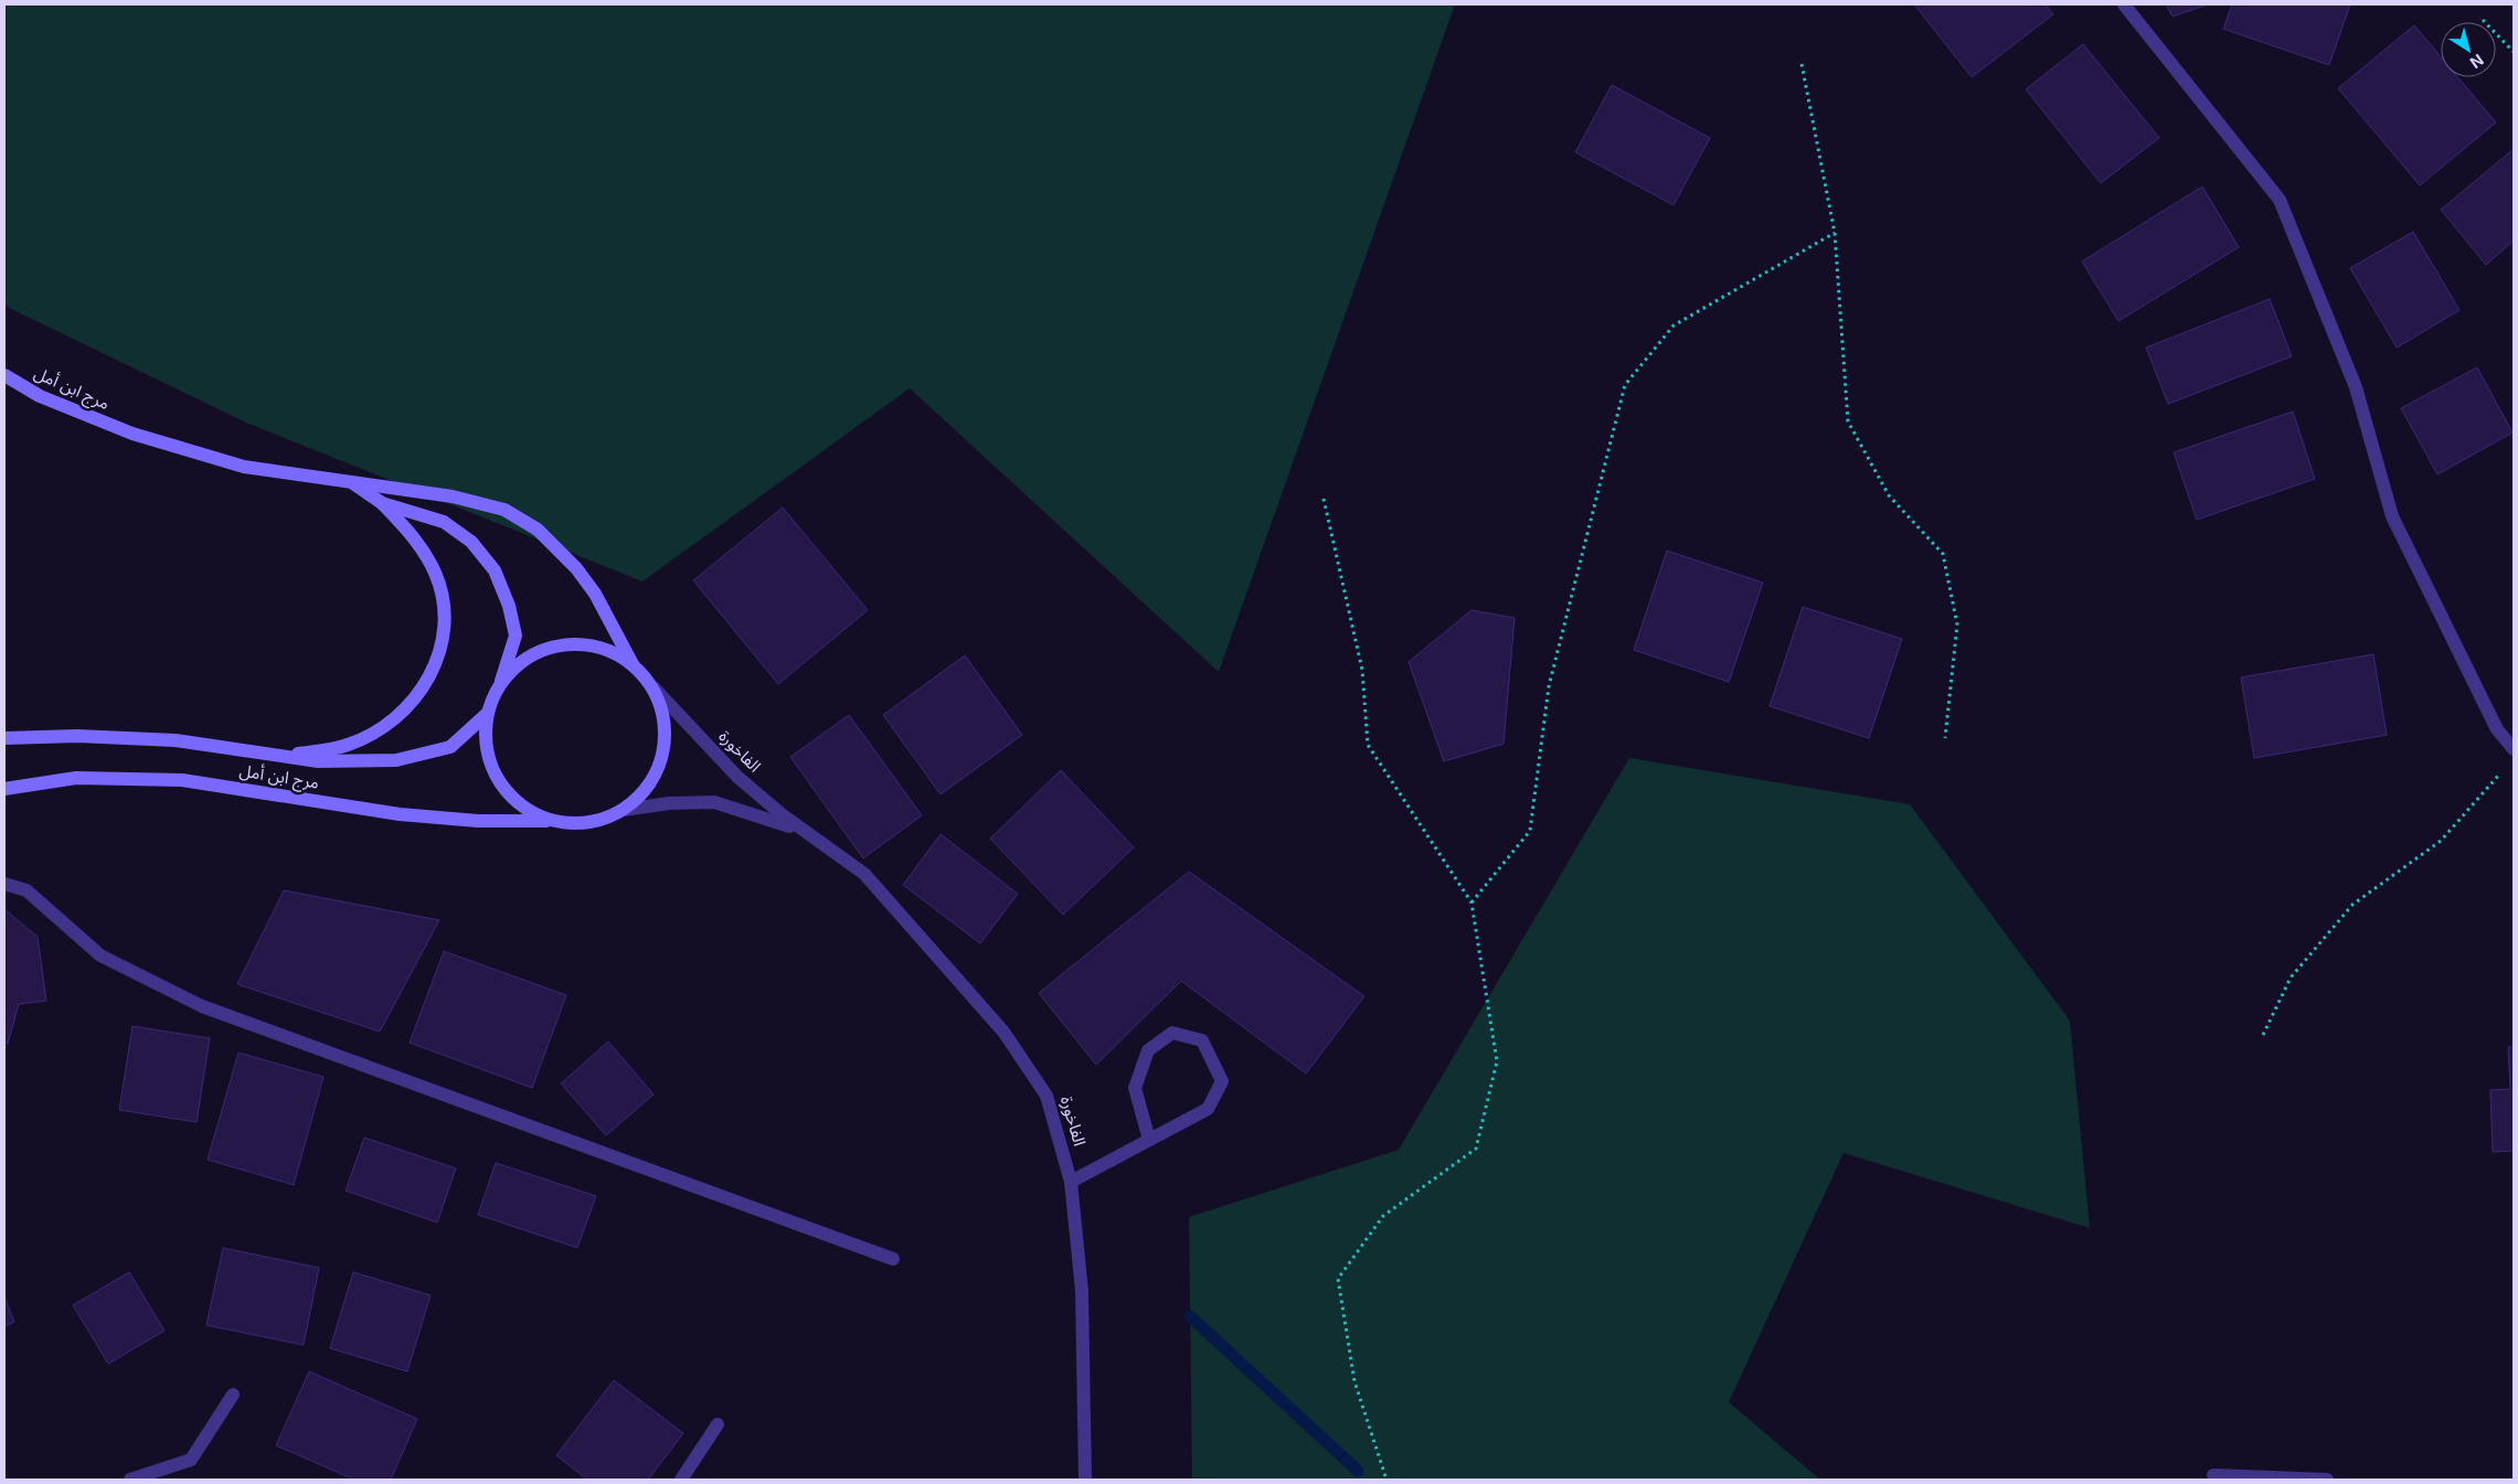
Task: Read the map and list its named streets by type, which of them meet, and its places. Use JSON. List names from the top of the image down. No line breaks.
{"streets":{"street":["مرج ابن أمل","الفاخورة"]},"crossings":[["مرج ابن أمل","الفاخورة"]],"north":"bottom right"}
